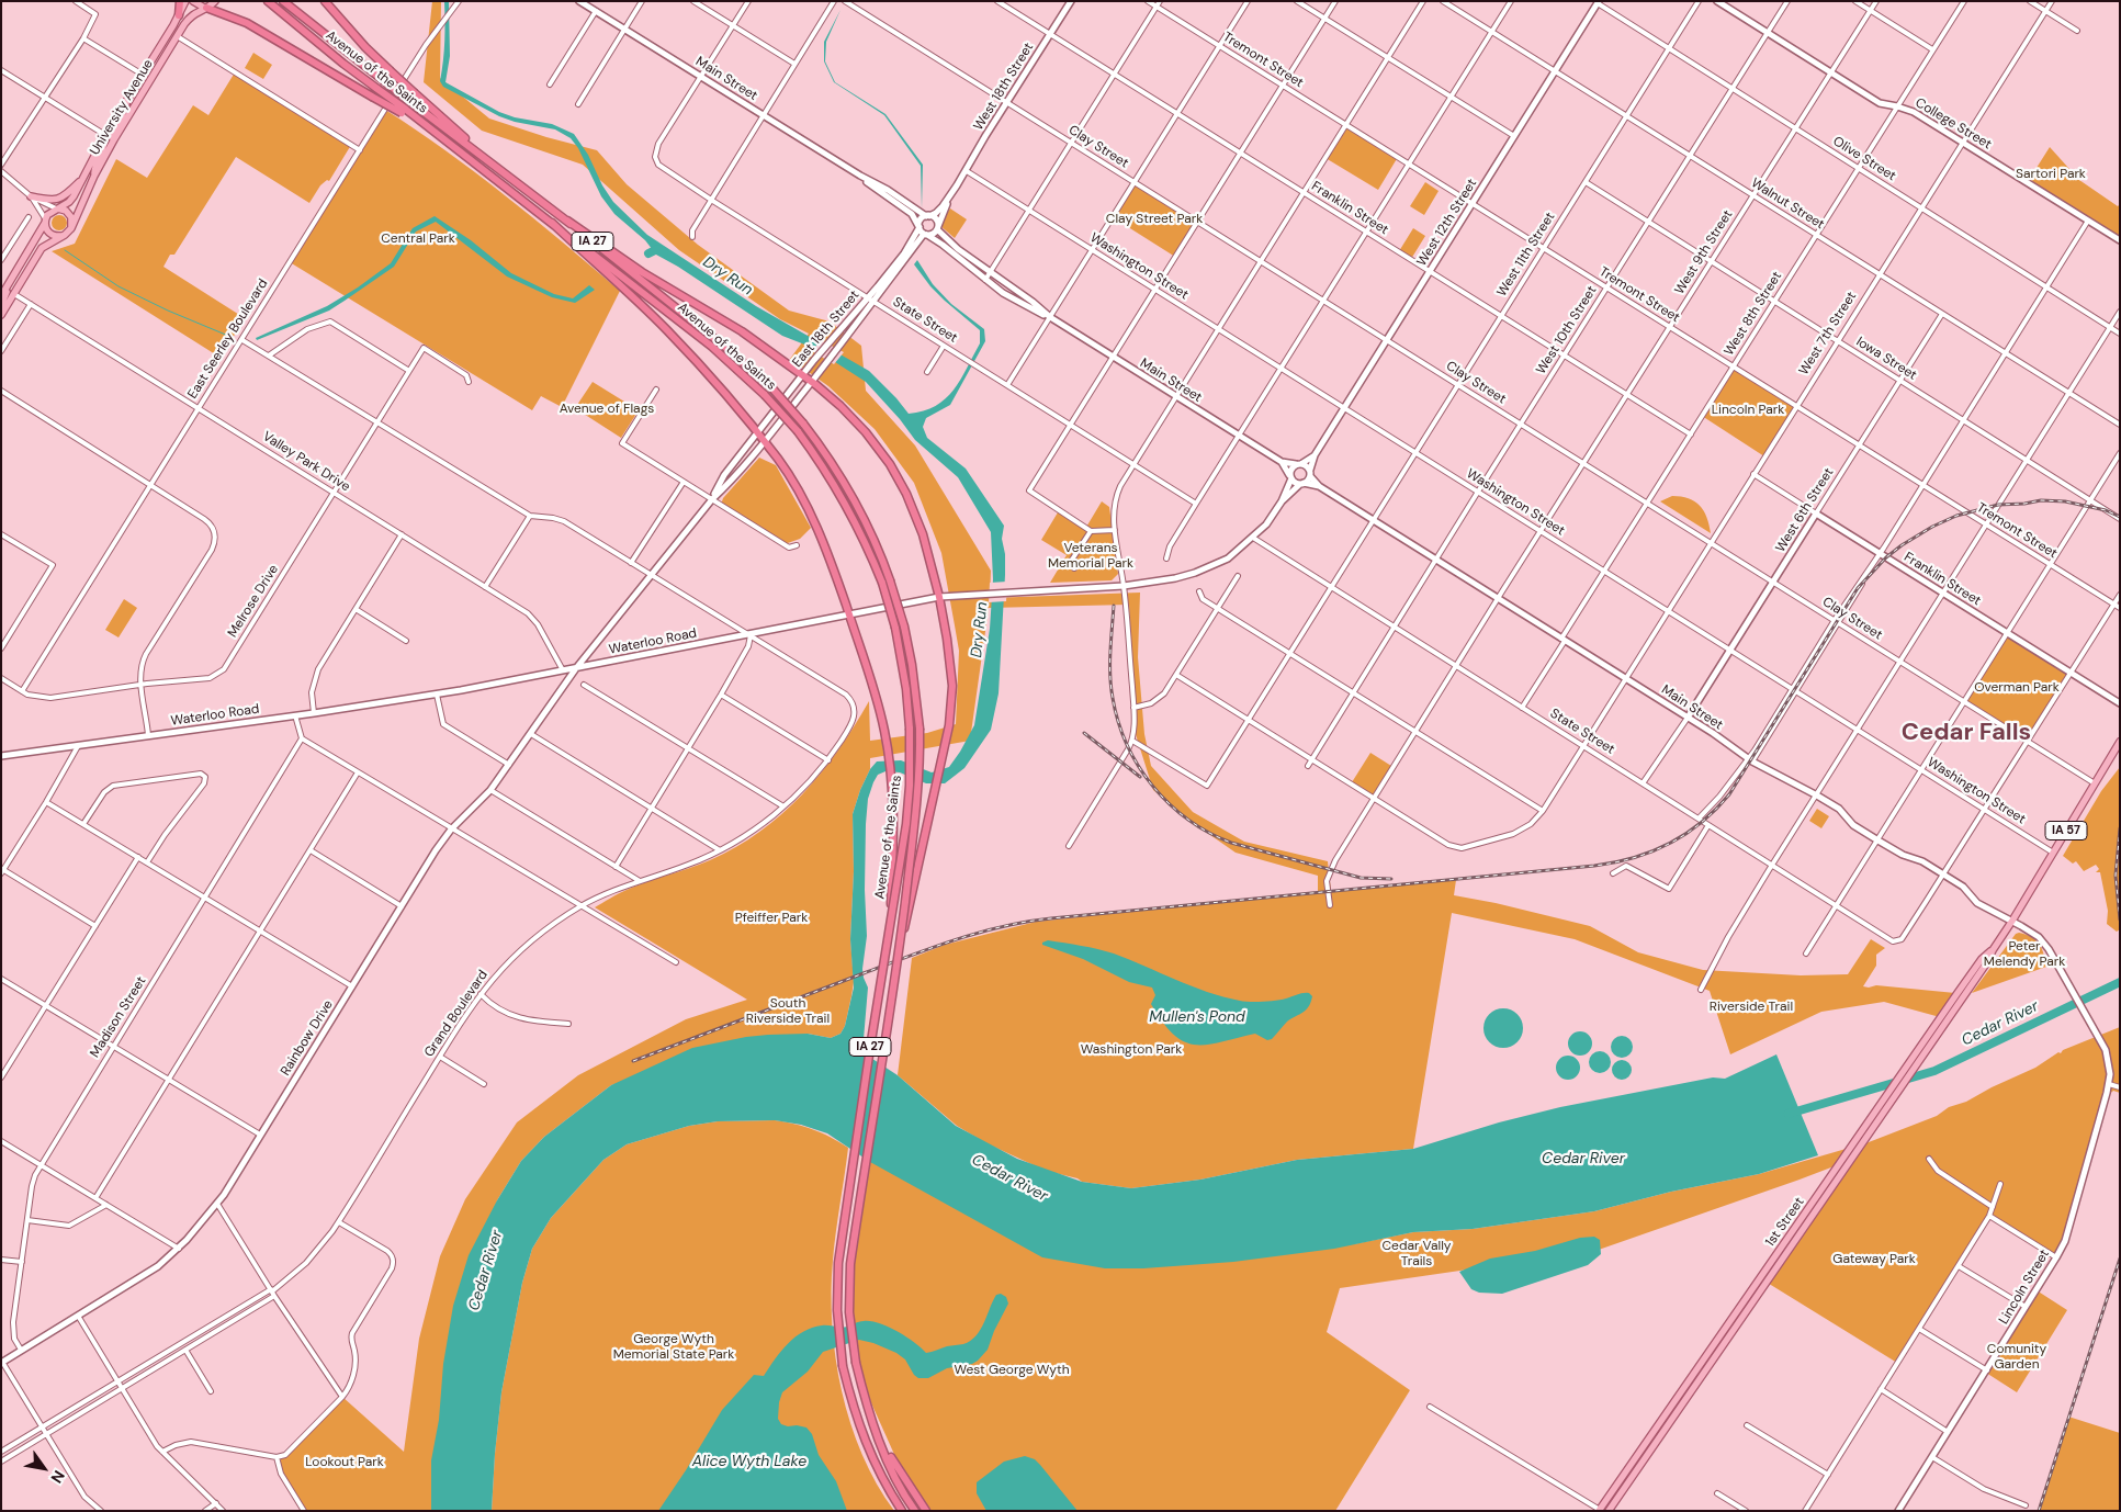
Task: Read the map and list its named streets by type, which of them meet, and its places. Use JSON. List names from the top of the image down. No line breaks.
{"streets":{"highway":["Avenue of the Saints","IA 27"],"main road":["Main Street","West 18th Street","University Avenue","College Street","Franklin Street","West 12th Street","East 18th Street","West 6th Street","Waterloo Road","IA 57","Rainbow Drive","1st Street","Lincoln Street"],"street":["Tremont Street","Clay Street","Olive Street","Walnut Street","West 9th Street","West 11th Street","Washington Street","West 8th Street","State Street","West 10th Street","West 7th Street","East Seerley Boulevard","Iowa Street","Valley Park Drive","Melrose Drive","Grand Boulevard","Madison Street"]},"crossings":[["Tremont Street","West 12th Street"],["Tremont Street","West 9th Street"],["Tremont Street","West 11th Street"],["Tremont Street","West 8th Street"],["Tremont Street","West 10th Street"],["Tremont Street","West 7th Street"],["Tremont Street","West 6th Street"],["Main Street","West 18th Street"],["Main Street","West 12th Street"],["Main Street","West 9th Street"],["Main Street","West 11th Street"],["Main Street","West 8th Street"],["Main Street","State Street"],["Main Street","East 18th Street"],["Main Street","West 10th Street"],["Main Street","West 7th Street"],["Main Street","West 6th Street"],["Main Street","Waterloo Road"],["Main Street","IA 57"],["Main Street","1st Street"],["Main Street","Lincoln Street"],["West 18th Street","Clay Street"],["West 18th Street","Franklin Street"],["West 18th Street","Washington Street"],["West 18th Street","East 18th Street"],["College Street","West 9th Street"],["College Street","West 8th Street"],["College Street","West 10th Street"],["College Street","West 7th Street"],["Clay Street","West 12th Street"],["Clay Street","West 9th Street"],["Clay Street","West 11th Street"],["Clay Street","West 8th Street"],["Clay Street","West 10th Street"],["Clay Street","West 7th Street"],["Clay Street","West 6th Street"],["Clay Street","IA 57"],["Olive Street","West 12th Street"],["Olive Street","West 9th Street"],["Olive Street","West 11th Street"],["Olive Street","West 8th Street"],["Olive Street","West 10th Street"],["Olive Street","West 7th Street"],["Walnut Street","West 12th Street"],["Walnut Street","West 9th Street"],["Walnut Street","West 11th Street"],["Walnut Street","West 8th Street"],["Walnut Street","West 10th Street"],["Walnut Street","West 7th Street"],["Walnut Street","West 6th Street"],["Franklin Street","West 12th Street"],["Franklin Street","West 9th Street"],["Franklin Street","West 11th Street"],["Franklin Street","West 8th Street"],["Franklin Street","West 10th Street"],["Franklin Street","West 7th Street"],["Franklin Street","West 6th Street"],["West 12th Street","Washington Street"],["West 12th Street","Waterloo Road"],["West 9th Street","Washington Street"],["West 9th Street","State Street"],["West 9th Street","West 7th Street"],["West 9th Street","Iowa Street"],["West 11th Street","Washington Street"],["West 11th Street","State Street"],["West 11th Street","West 7th Street"],["West 11th Street","Iowa Street"],["Washington Street","West 8th Street"],["Washington Street","West 10th Street"],["Washington Street","West 7th Street"],["Washington Street","West 6th Street"],["Washington Street","IA 57"],["West 8th Street","State Street"],["West 8th Street","Iowa Street"],["State Street","East 18th Street"],["State Street","West 10th Street"],["State Street","West 7th Street"],["State Street","Waterloo Road"],["East 18th Street","Waterloo Road"],["East 18th Street","Rainbow Drive"],["West 10th Street","West 7th Street"],["West 10th Street","Iowa Street"],["West 7th Street","Iowa Street"],["East Seerley Boulevard","Valley Park Drive"],["East Seerley Boulevard","Melrose Drive"],["Iowa Street","West 6th Street"],["Valley Park Drive","Melrose Drive"],["Valley Park Drive","Waterloo Road"],["Waterloo Road","Grand Boulevard"],["Waterloo Road","Rainbow Drive"],["IA 57","1st Street"],["Madison Street","Rainbow Drive"]],"districts":["Cedar Falls"],"water":["Dry Run","Mullen's Pond","Cedar River","Alice Wyth Lake"],"parks":["Sartori Park","Clay Street Park","Central Park","Avenue of Flags","Lincoln Park","Veterans Memorial Park","Overman Park","Pfeiffer Park","Peter Melendy Park","South Riverside Trail","Riverside Trail","Washington Park","Cedar Vally Trails","Gateway Park","George Wyth Memorial State Park","Comunity Garden","West George Wyth","Lookout Park"],"north":"bottom right"}
